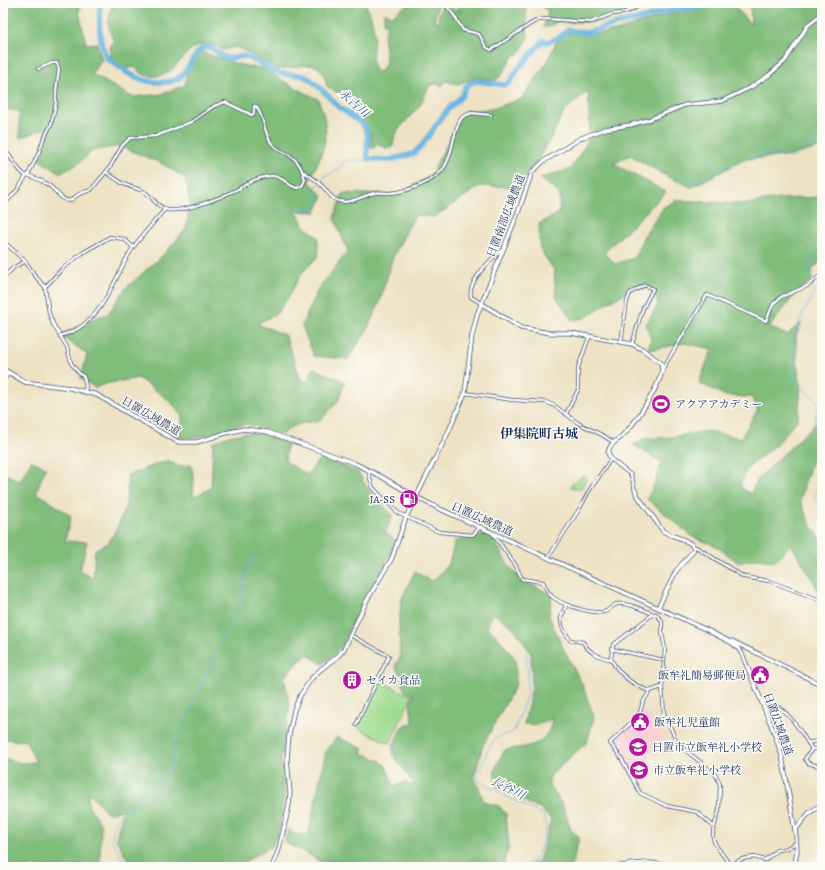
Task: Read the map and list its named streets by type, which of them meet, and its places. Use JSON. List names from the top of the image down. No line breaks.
{"streets":{"street":["日置南部広域農道","日置広域農道"]},"crossings":[["日置南部広域農道","日置広域農道"]],"districts":["伊集院町古城"],"water":["永吉川","長谷川"],"places":{"sports":["アクアアカデミー"],"fuel station":["JA-SS"],"public building":["飯牟礼簡易郵便局","飯牟礼児童館"],"building":["セイカ食品"],"school or university":["日置市立飯牟礼小学校","市立飯牟礼小学校"]}}
